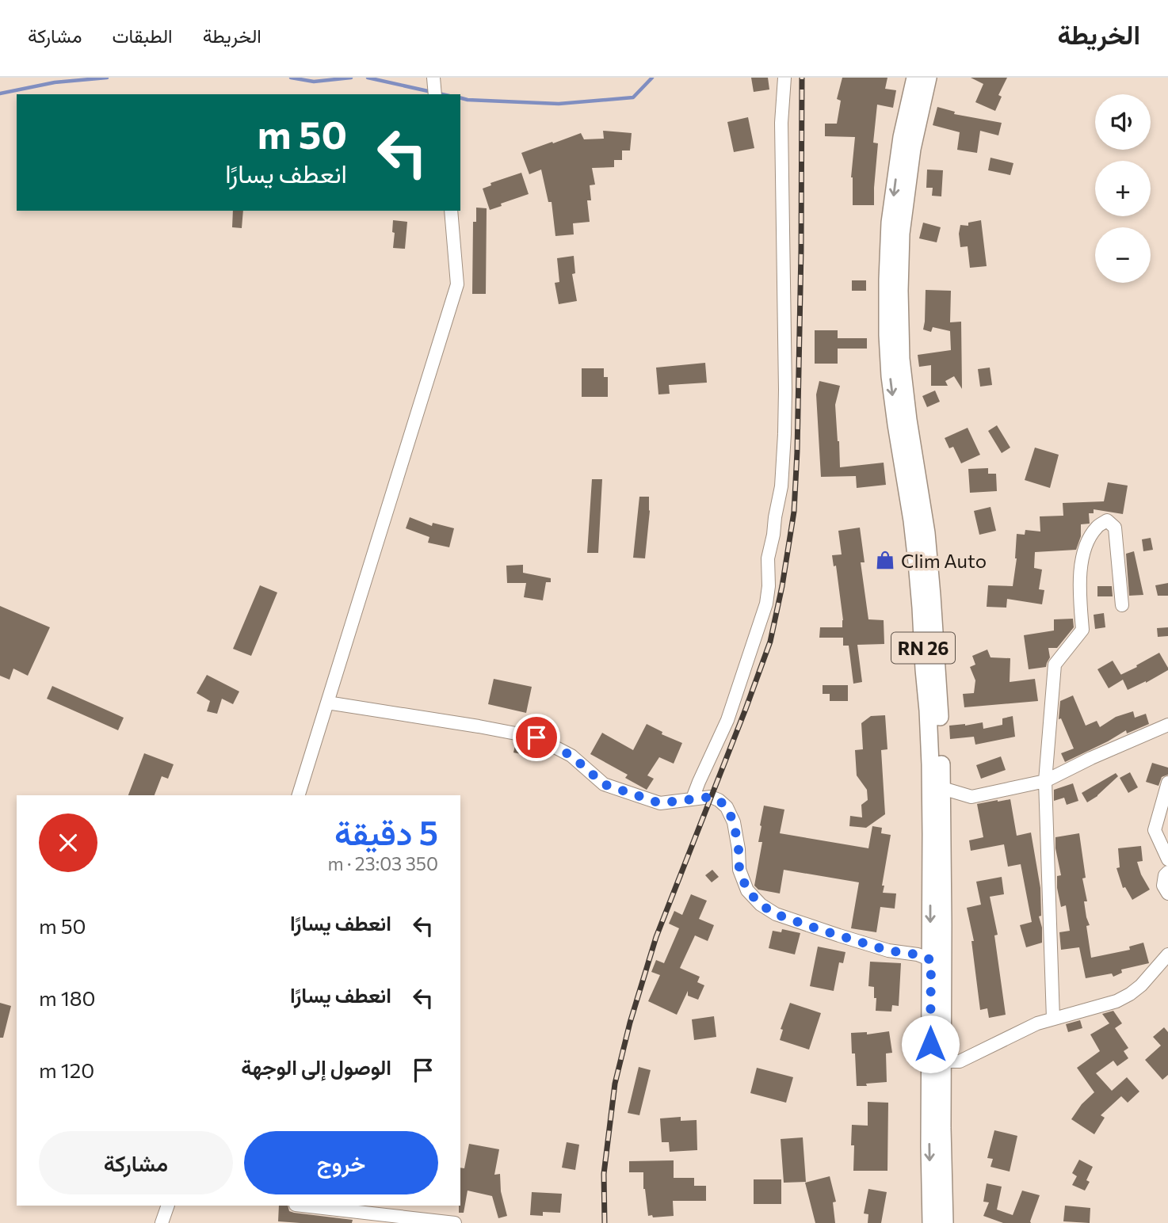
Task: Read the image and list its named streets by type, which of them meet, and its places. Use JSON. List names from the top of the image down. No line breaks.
{"streets":{"main road":["RN 26"]},"places":{"shop":["Clim Auto"]},"page":{"header":"الخريطة","nav":["الخريطة","الطبقات","مشاركة"],"map_buttons":["+","−"],"turn":["50 m","انعطف يسارًا"],"heading":["5 دقيقة","350 m · 23:03"],"list":[{"name":"انعطف يسارًا","value":"50 m"},{"name":"انعطف يسارًا","value":"180 m"},{"name":"الوصول إلى الوجهة","value":"120 m"}],"buttons":["خروج","مشاركة"]}}
